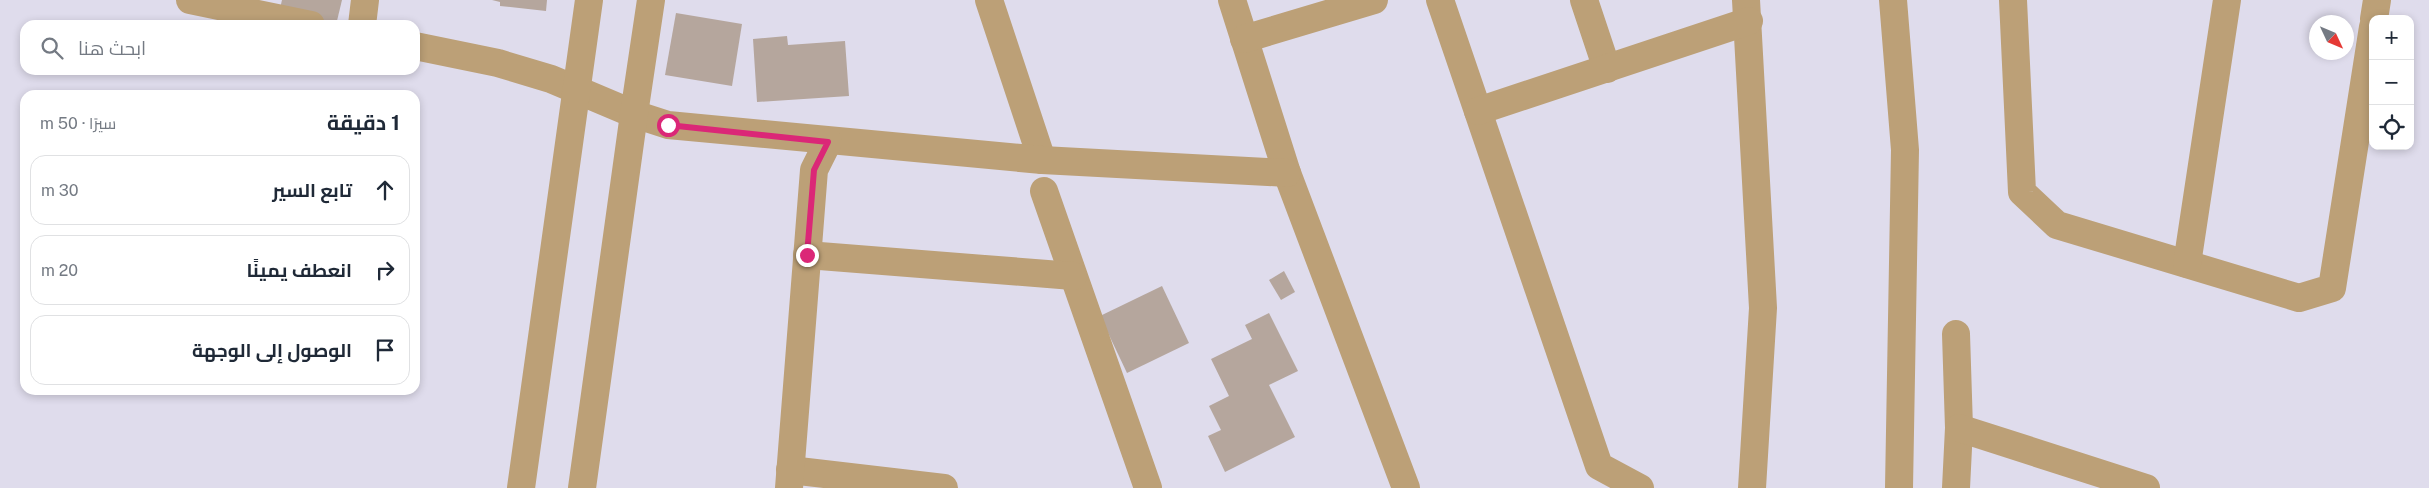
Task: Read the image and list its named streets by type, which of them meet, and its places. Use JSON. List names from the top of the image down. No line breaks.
{"north":"bottom right","page":{"map_buttons":["+","−"],"search":"ابحث هنا","heading":["1 دقيقة","سيرًا · 50 m"],"list":[["تابع السير","30 m"],["انعطف يمينًا","20 m"],"الوصول إلى الوجهة"]}}
